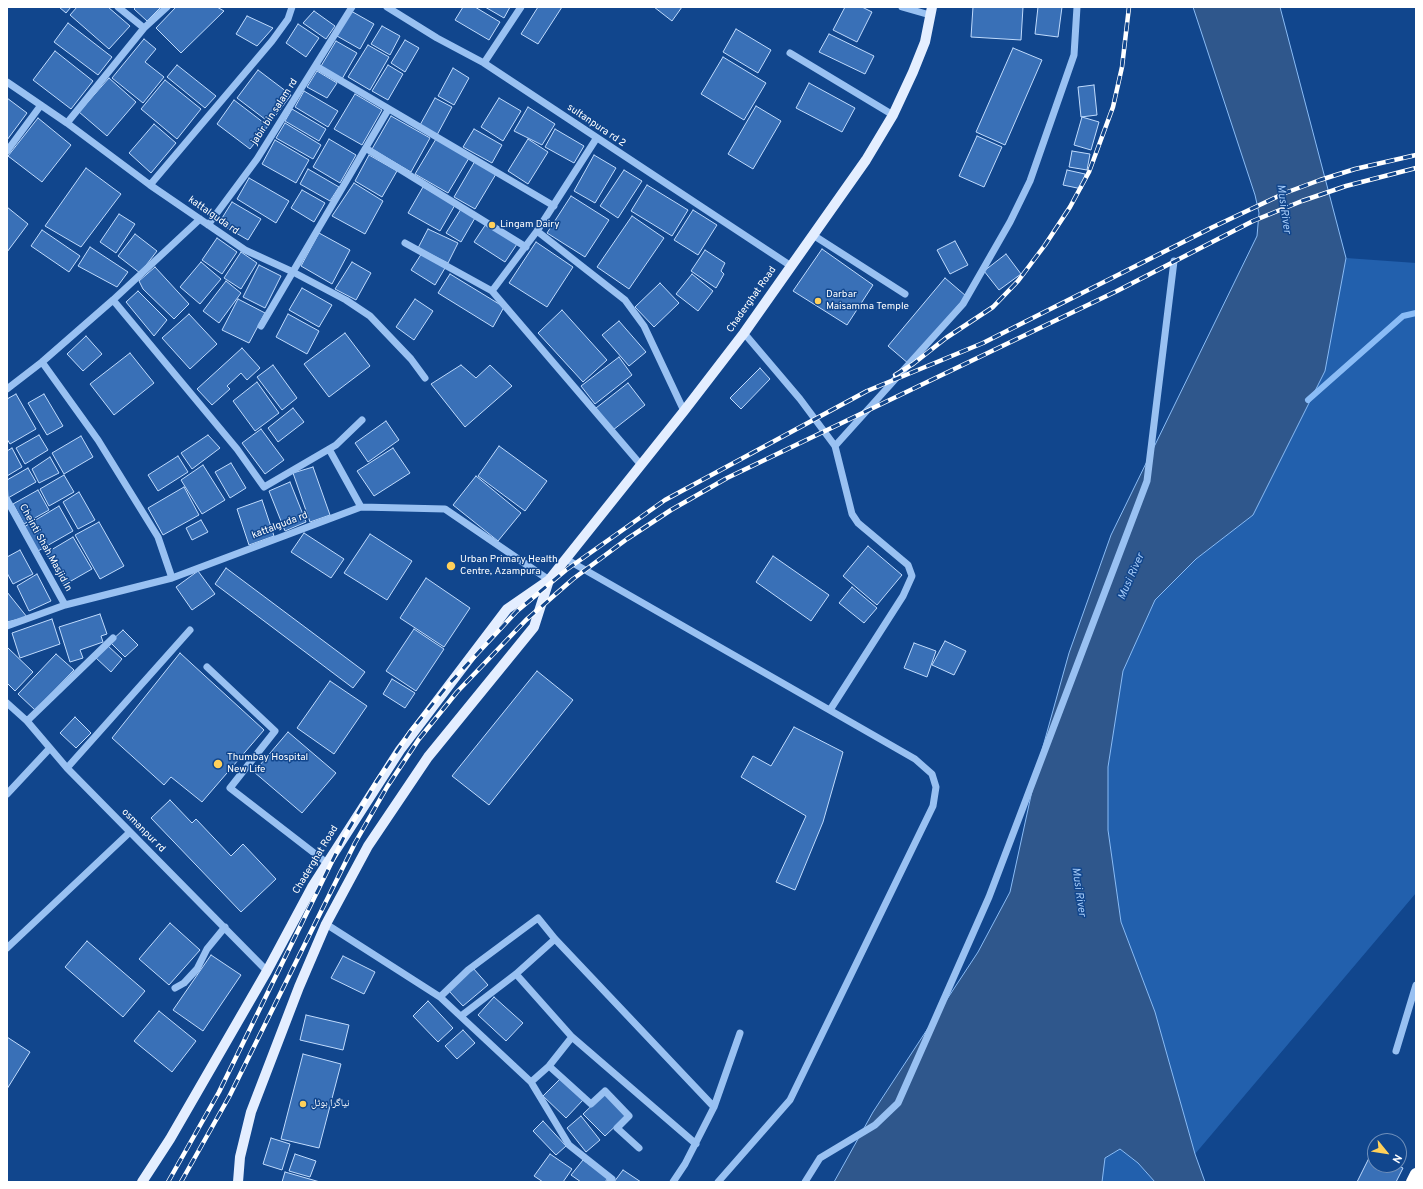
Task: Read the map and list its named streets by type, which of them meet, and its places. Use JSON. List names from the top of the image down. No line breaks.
{"streets":{"main road":["Chaderghat Road"],"street":["jabir bin salam rd","sultanpura rd 2","kattalguda rd","Cheinti Shah Masjid ln","osmanpur rd"]},"crossings":[["jabir bin salam rd","kattalguda rd"],["sultanpura rd 2","Chaderghat Road"],["kattalguda rd","Chaderghat Road"],["kattalguda rd","Cheinti Shah Masjid ln"],["Chaderghat Road","osmanpur rd"]],"water":["Musi River"],"places":["Lingam Dairy","Darbar Maisamma Temple","Urban Primary Health Centre, Azampura","Thumbay Hospital New Life","نیاگرا ہوٹل"],"north":"bottom right"}
